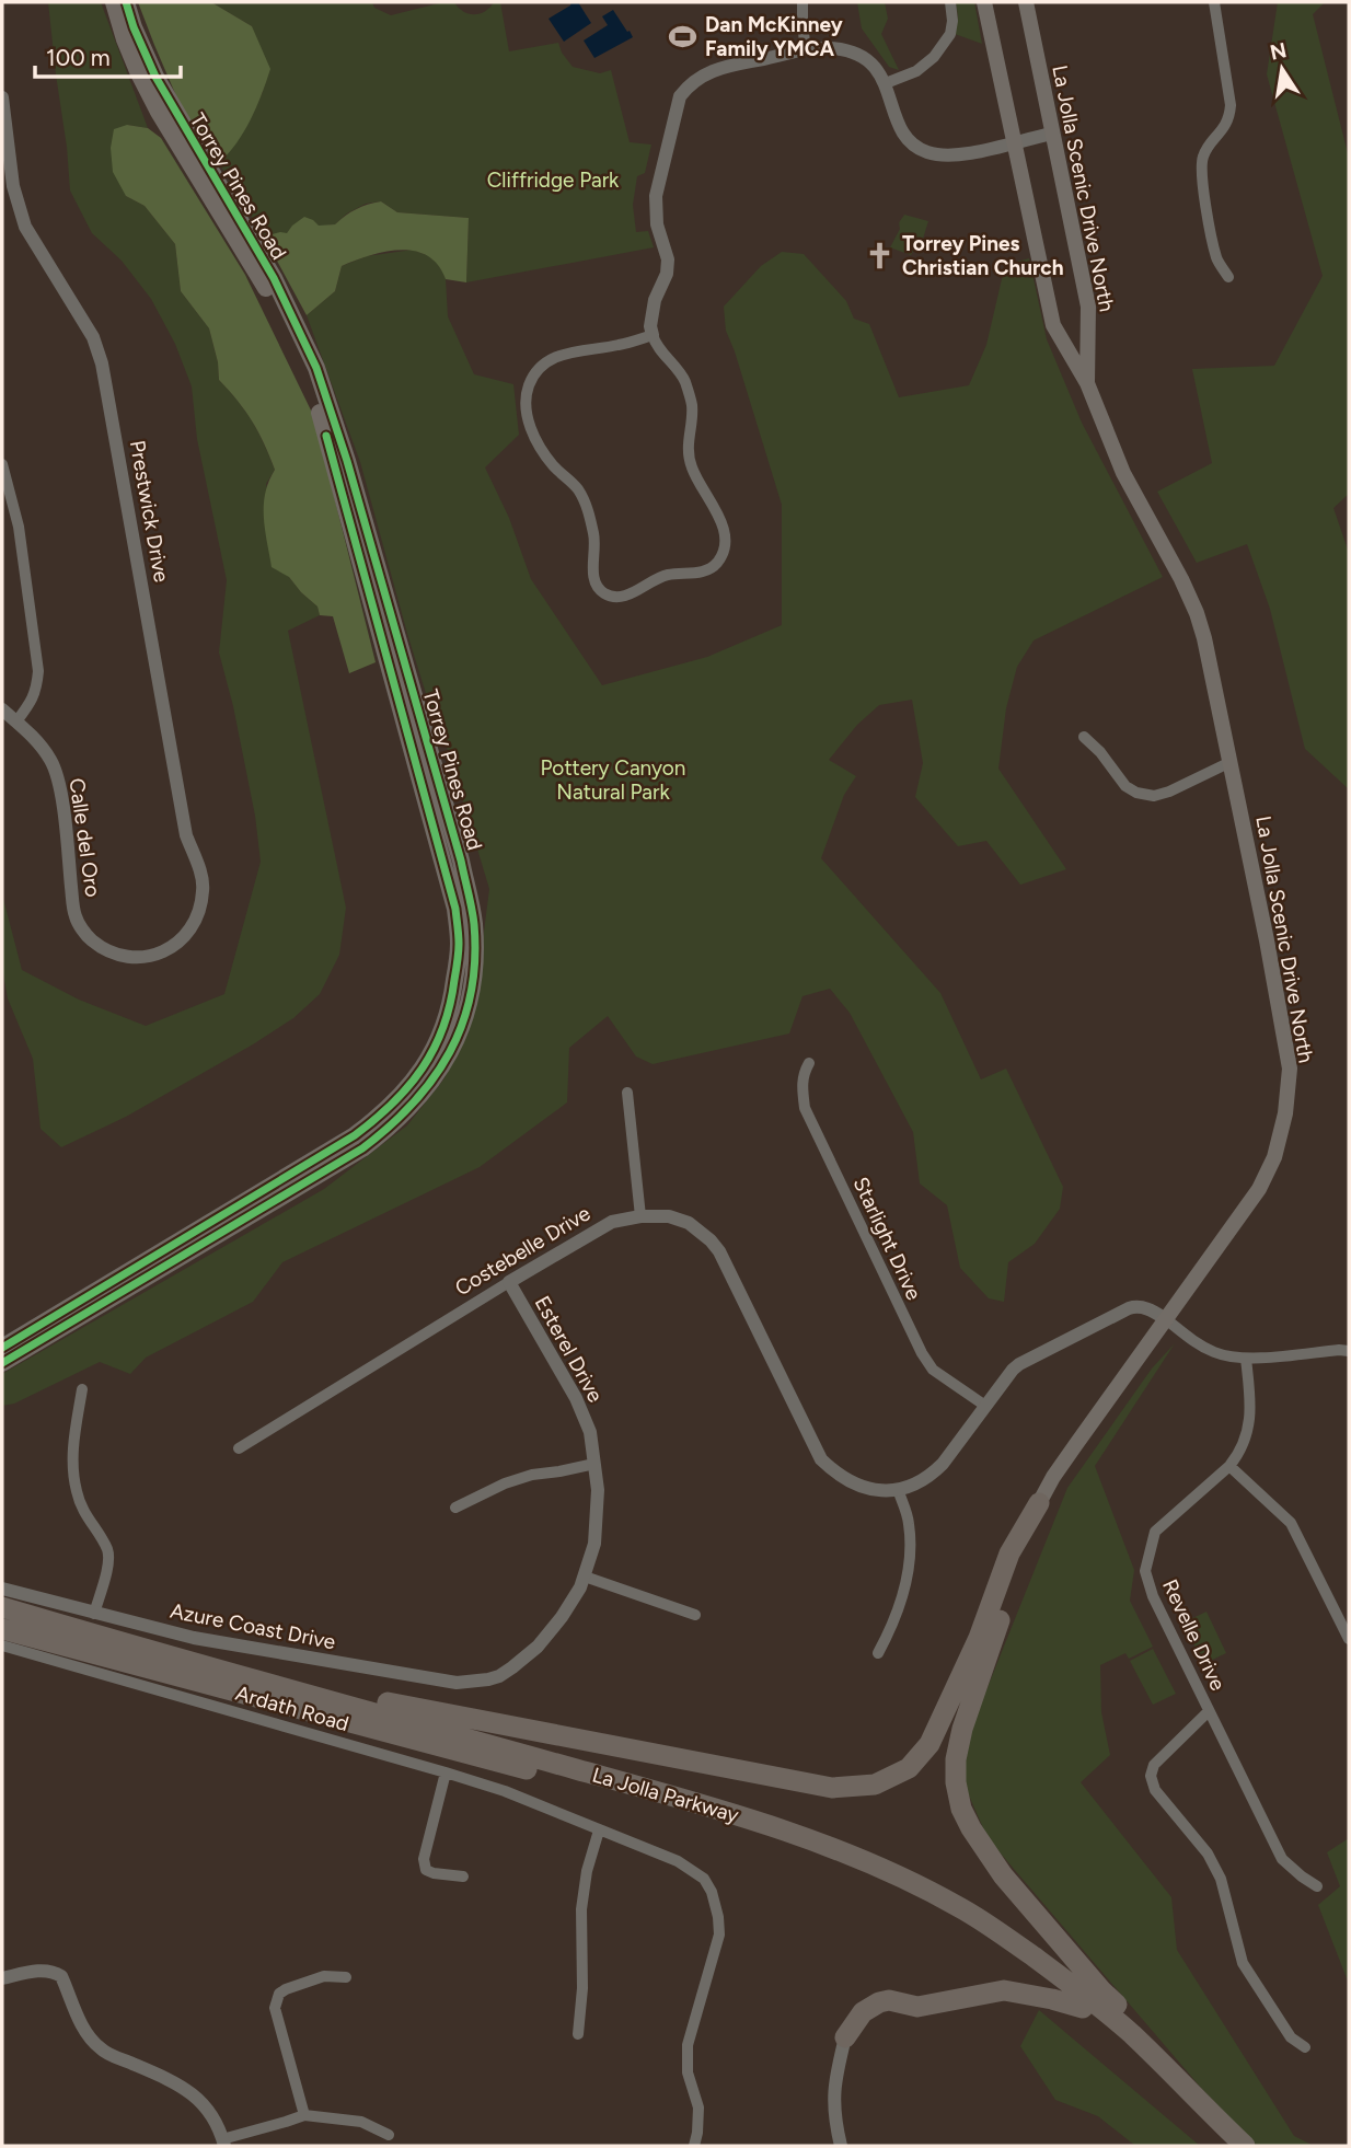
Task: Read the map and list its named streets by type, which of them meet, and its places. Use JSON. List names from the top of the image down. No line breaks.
{"streets":{"highway":["La Jolla Parkway"],"main road":["Torrey Pines Road","La Jolla Scenic Drive North"],"street":["Prestwick Drive","Calle del Oro","Starlight Drive","Costebelle Drive","Esterel Drive","Azure Coast Drive","Revelle Drive","Ardath Road"]},"crossings":[["Prestwick Drive","Calle del Oro"],["Costebelle Drive","Esterel Drive"],["Esterel Drive","Azure Coast Drive"]],"parks":["Cliffridge Park","Pottery Canyon Natural Park"],"places":{"sports":["Dan McKinney Family YMCA"],"church":["Torrey Pines Christian Church"]},"scale_bar":"100 m","north":"top"}
